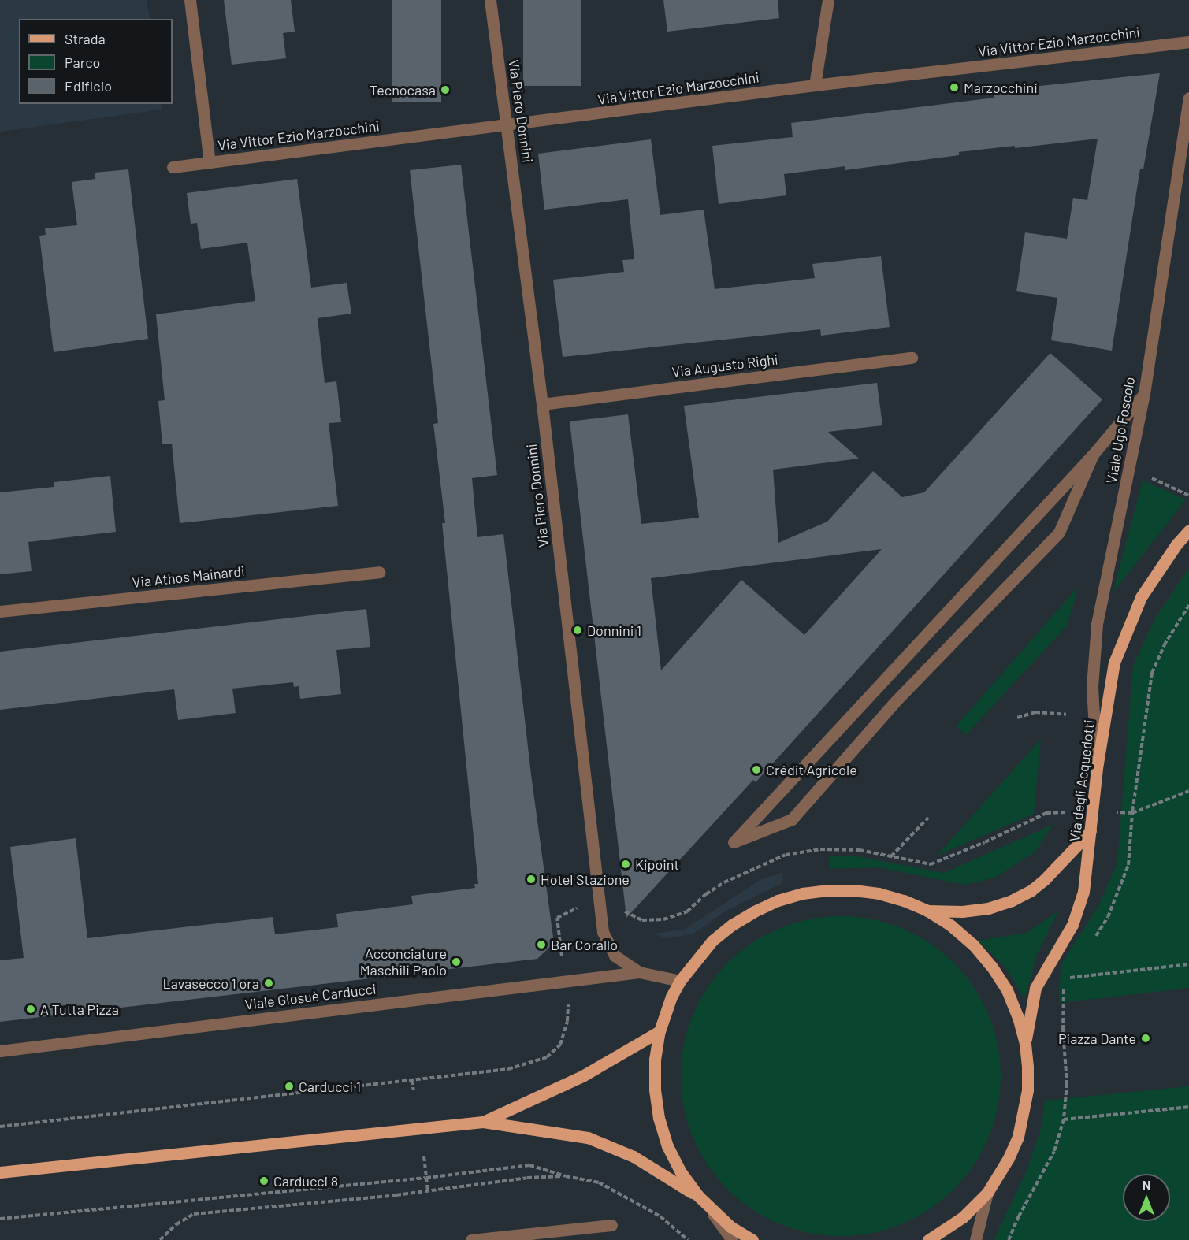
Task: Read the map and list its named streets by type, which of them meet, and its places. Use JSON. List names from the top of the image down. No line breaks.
{"streets":{"main road":["Via degli Acquedotti"],"street":["Via Vittor Ezio Marzocchini","Via Piero Donnini","Via Augusto Righi","Viale Ugo Foscolo","Via Athos Mainardi","Viale Giosuè Carducci"]},"crossings":[["Via Vittor Ezio Marzocchini","Via Piero Donnini"],["Via Piero Donnini","Via Augusto Righi"],["Via Piero Donnini","Viale Giosuè Carducci"],["Viale Ugo Foscolo","Via degli Acquedotti"]],"places":["Marzocchini","Tecnocasa","Donnini 1","Crédit Agricole","Kipoint","Hotel Stazione","Bar Corallo","Acconciature Maschili Paolo","Lavasecco 1 ora","A Tutta Pizza","Piazza Dante","Carducci 1","Carducci 8"],"legend":["Strada","Parco","Edificio"],"north":"top"}
